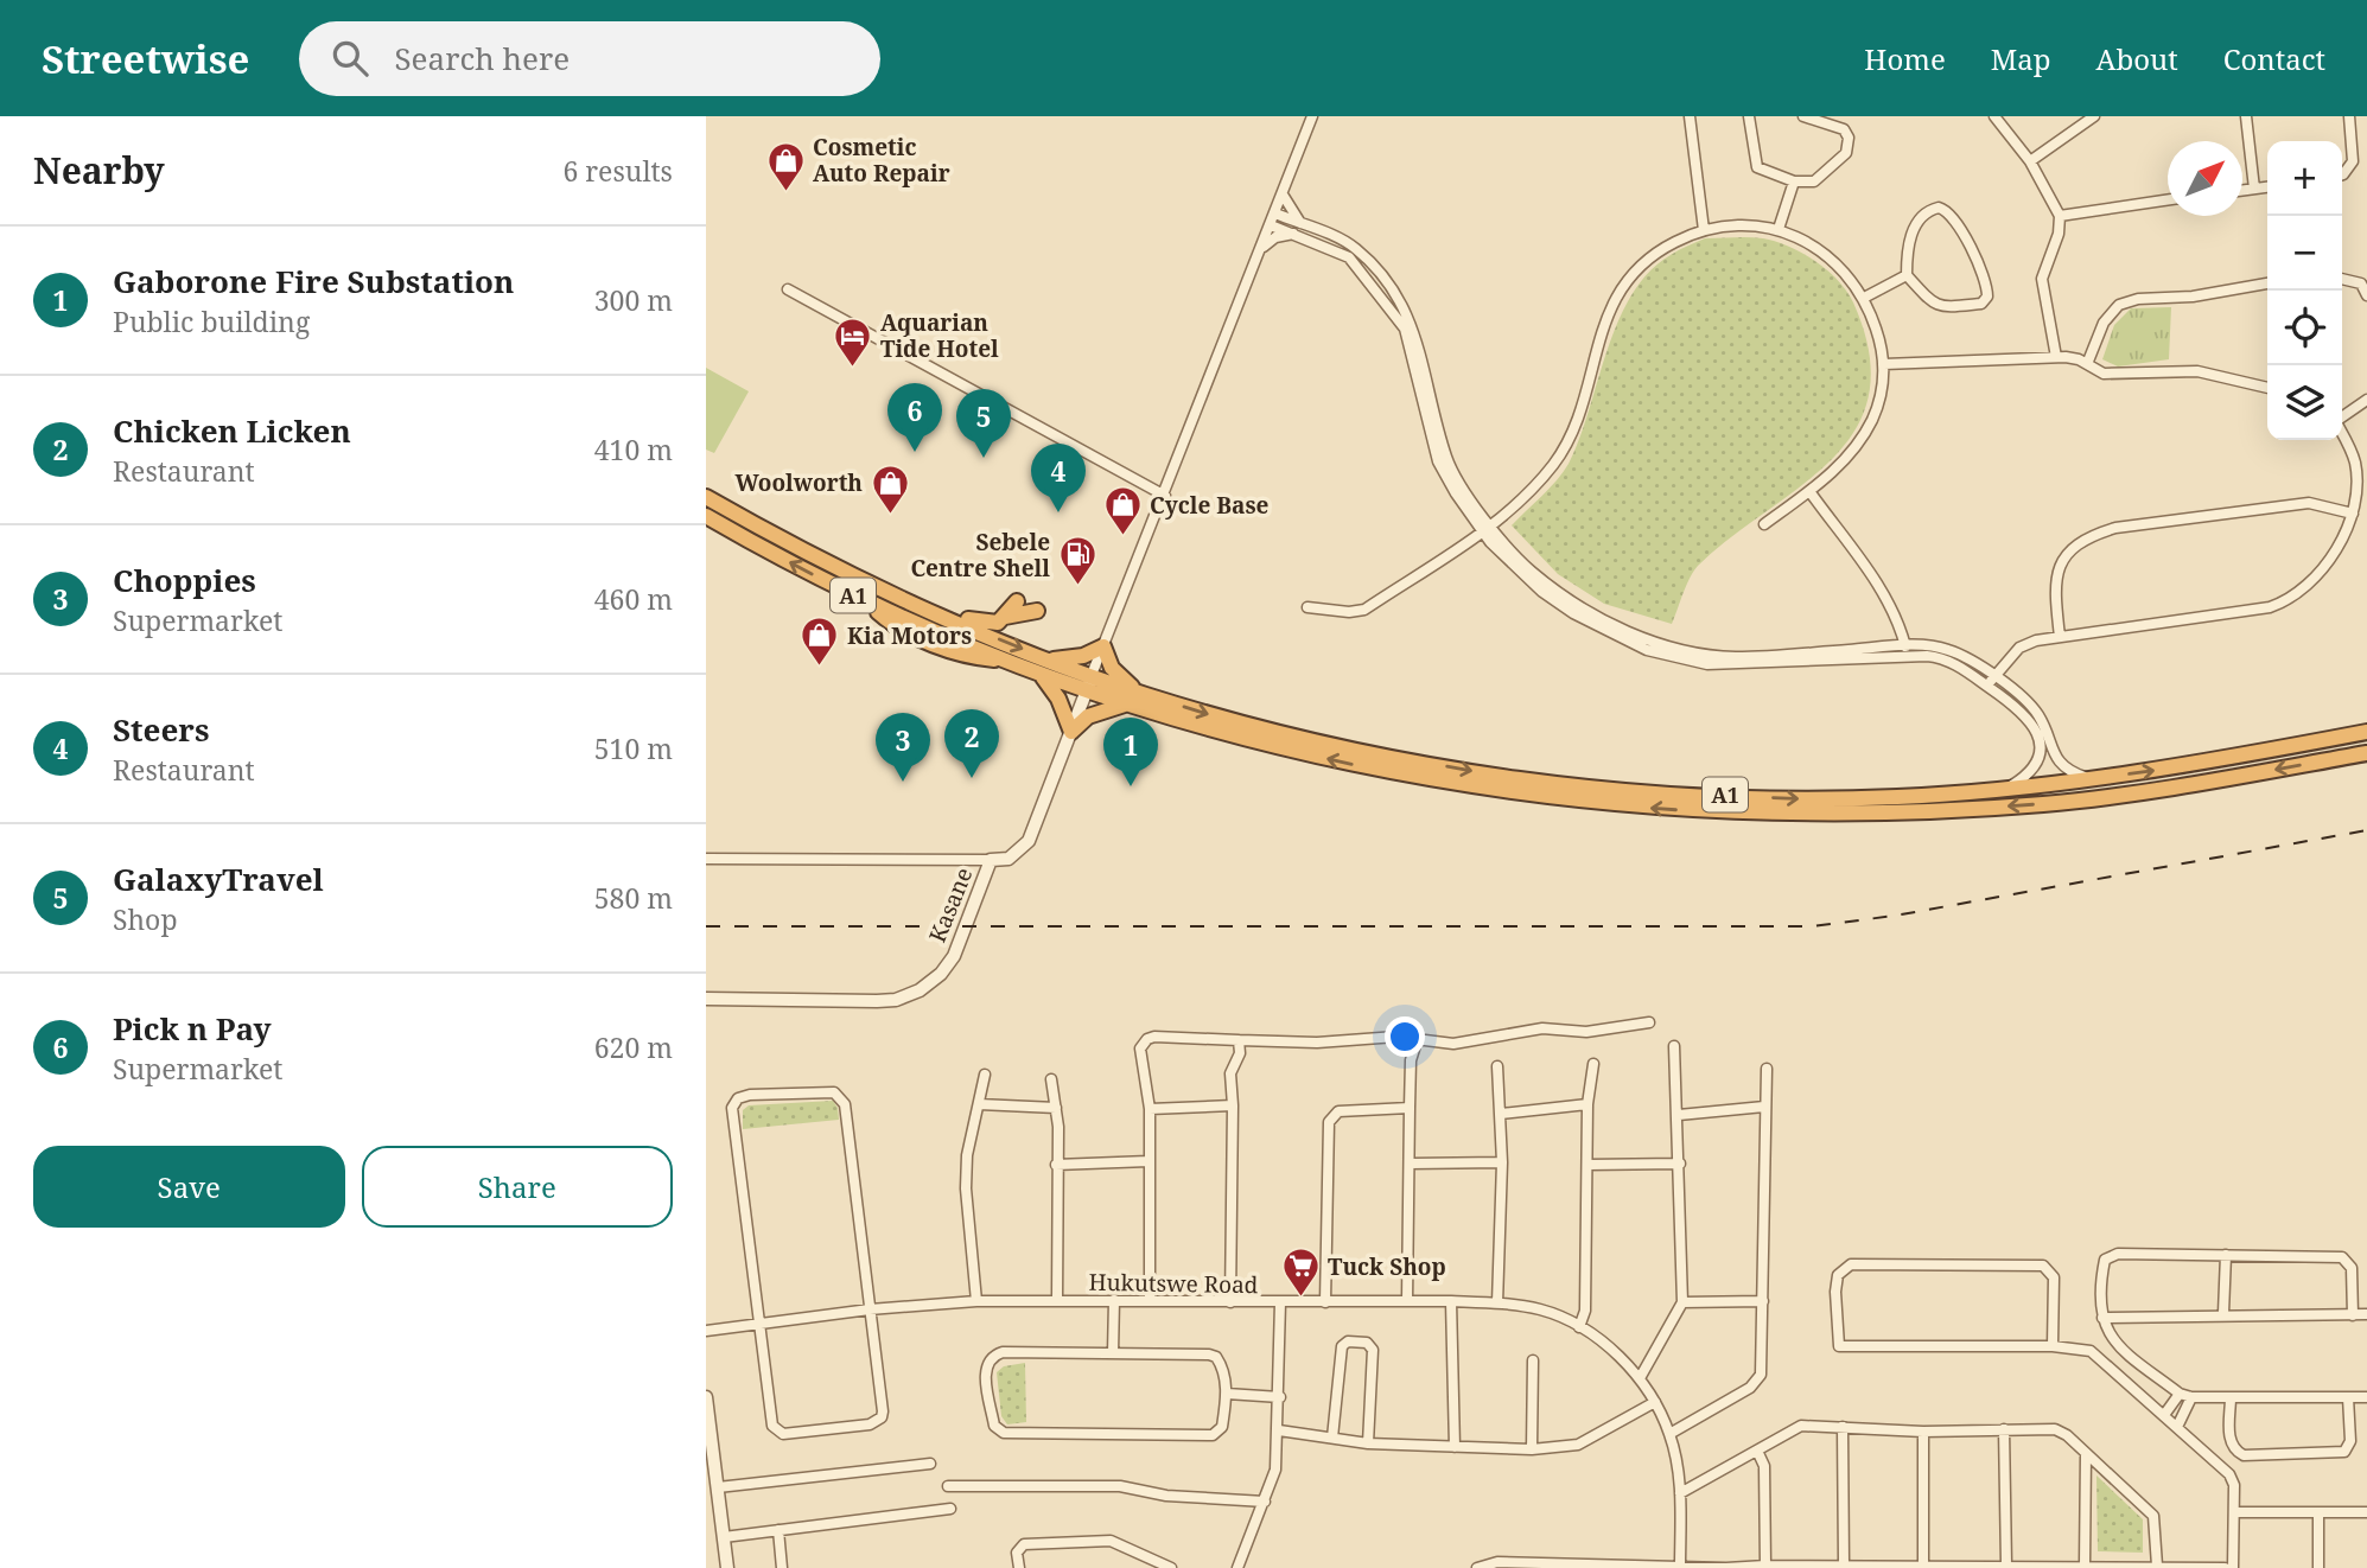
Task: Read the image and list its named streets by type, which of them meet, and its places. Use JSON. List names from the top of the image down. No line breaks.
{"streets":{"highway":["A1"],"street":["Kasane","Hukutswe Road"]},"crossings":[["A1","Kasane"]],"places":{"shop":["Cosmetic Auto Repair","Woolworth","Cycle Base","Kia Motors"],"hotel":["Aquarian Tide Hotel"],"fuel station":["Sebele Centre Shell"],"supermarket":["Tuck Shop"]},"north":"top right","page":{"header":"Streetwise","search":"Search here","nav":["Home","Map","About","Contact"],"heading":["Nearby","6 results"],"map_buttons":["+","−"],"list":[{"mark":"1","name":"Gaborone Fire Substation","note":"Public building","value":"300 m"},{"mark":"2","name":"Chicken Licken","note":"Restaurant","value":"410 m"},{"mark":"3","name":"Choppies","note":"Supermarket","value":"460 m"},{"mark":"4","name":"Steers","note":"Restaurant","value":"510 m"},{"mark":"5","name":"GalaxyTravel","note":"Shop","value":"580 m"},{"mark":"6","name":"Pick n Pay","note":"Supermarket","value":"620 m"}],"pins":["6","5","4","2","3","1"],"buttons":["Save","Share"]}}
